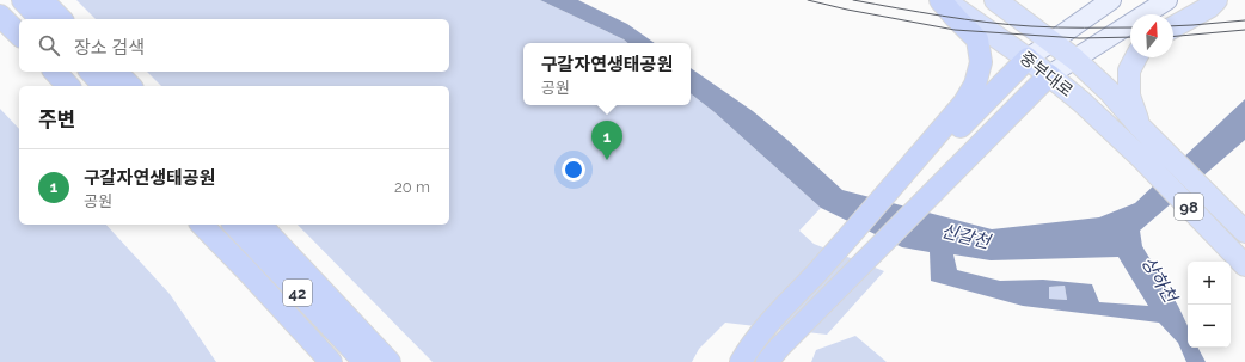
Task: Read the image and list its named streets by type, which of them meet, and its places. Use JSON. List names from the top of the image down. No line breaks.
{"streets":{"highway":["42"],"main road":["중부대로","98"]},"water":["신갈천","상하천"],"north":"top","page":{"search":"장소 검색","popup":["구갈자연생태공원","공원"],"heading":"주변","pins":"1","list":[{"mark":"1","name":"구갈자연생태공원","note":"공원","value":"20 m"}],"map_buttons":["+","−"]}}
